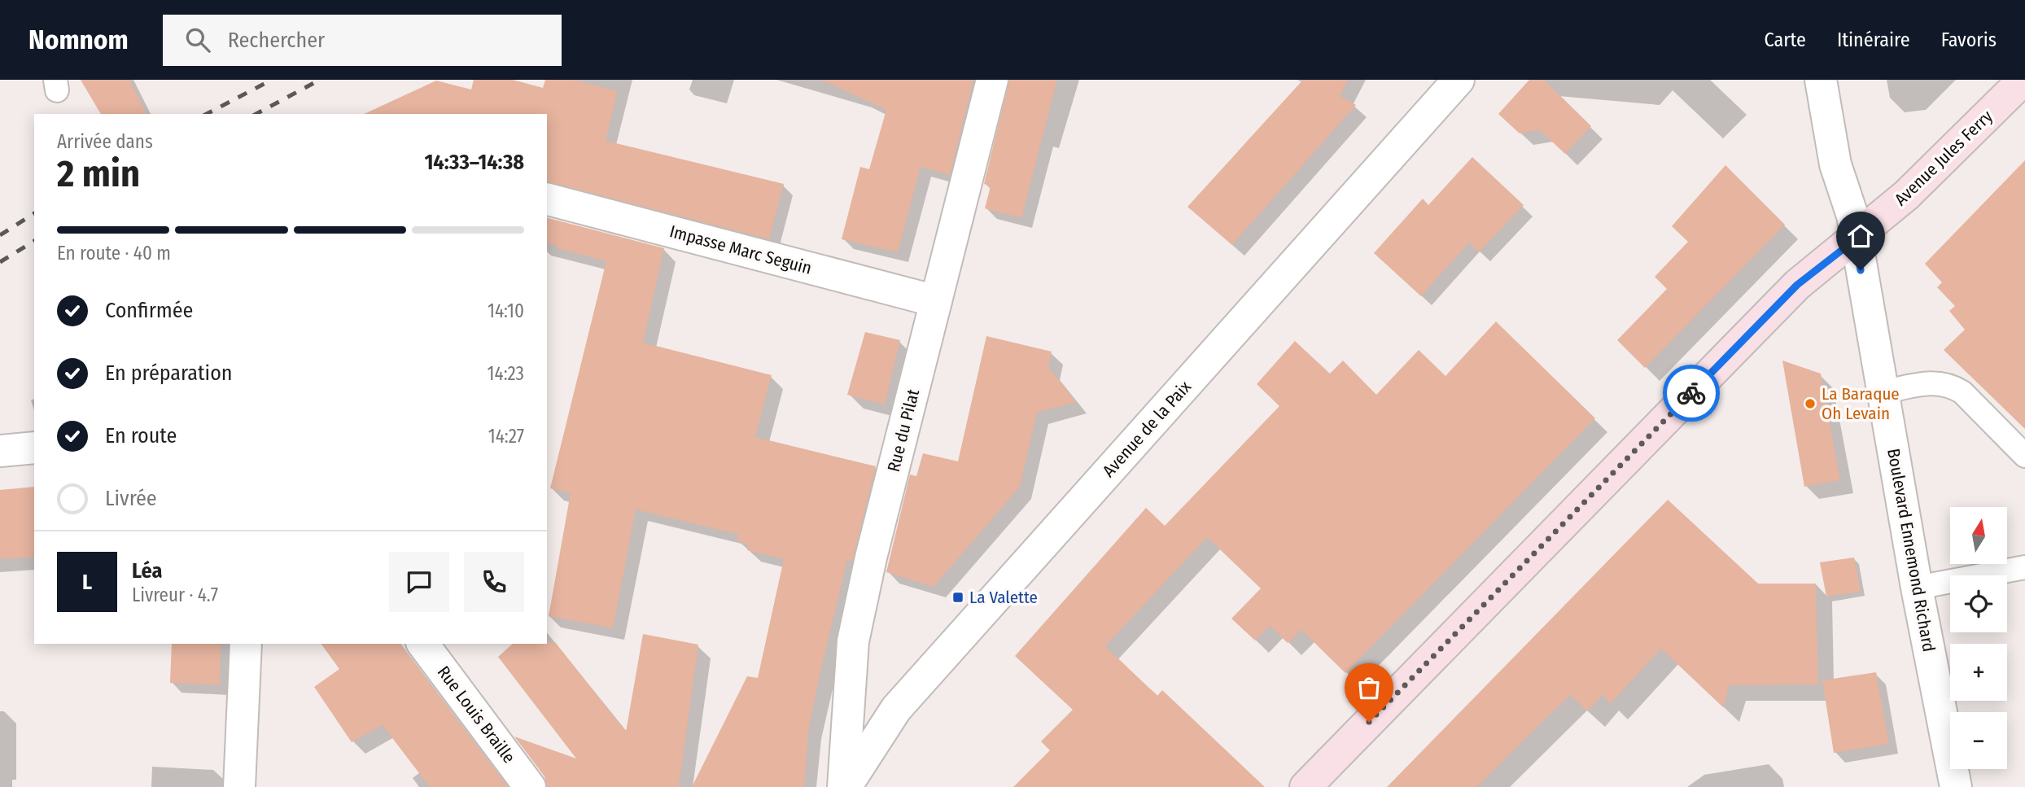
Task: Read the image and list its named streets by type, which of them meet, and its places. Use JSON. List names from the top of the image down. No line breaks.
{"streets":{"main road":["Avenue Jules Ferry"],"street":["Impasse Marc Seguin","Avenue de la Paix","Rue du Pilat","Boulevard Ennemond Richard","Rue Louis Braille"]},"crossings":[["Avenue Jules Ferry","Boulevard Ennemond Richard"],["Impasse Marc Seguin","Rue du Pilat"],["Avenue de la Paix","Rue du Pilat"]],"places":{"other":["La Baraque Oh Levain"],"transit":["La Valette"]},"north":"top","page":{"header":"Nomnom","search":"Rechercher","nav":["Carte","Itinéraire","Favoris"],"heading":["2 min","Arrivée dans","14:33–14:38"],"panel":["Léa","Livreur · 4.7"],"bar":"En route · 40 m","list":[["Confirmée","14:10"],["En préparation","14:23"],["En route","14:27"],"Livrée"],"map_buttons":["+","−"],"round":"L"}}
